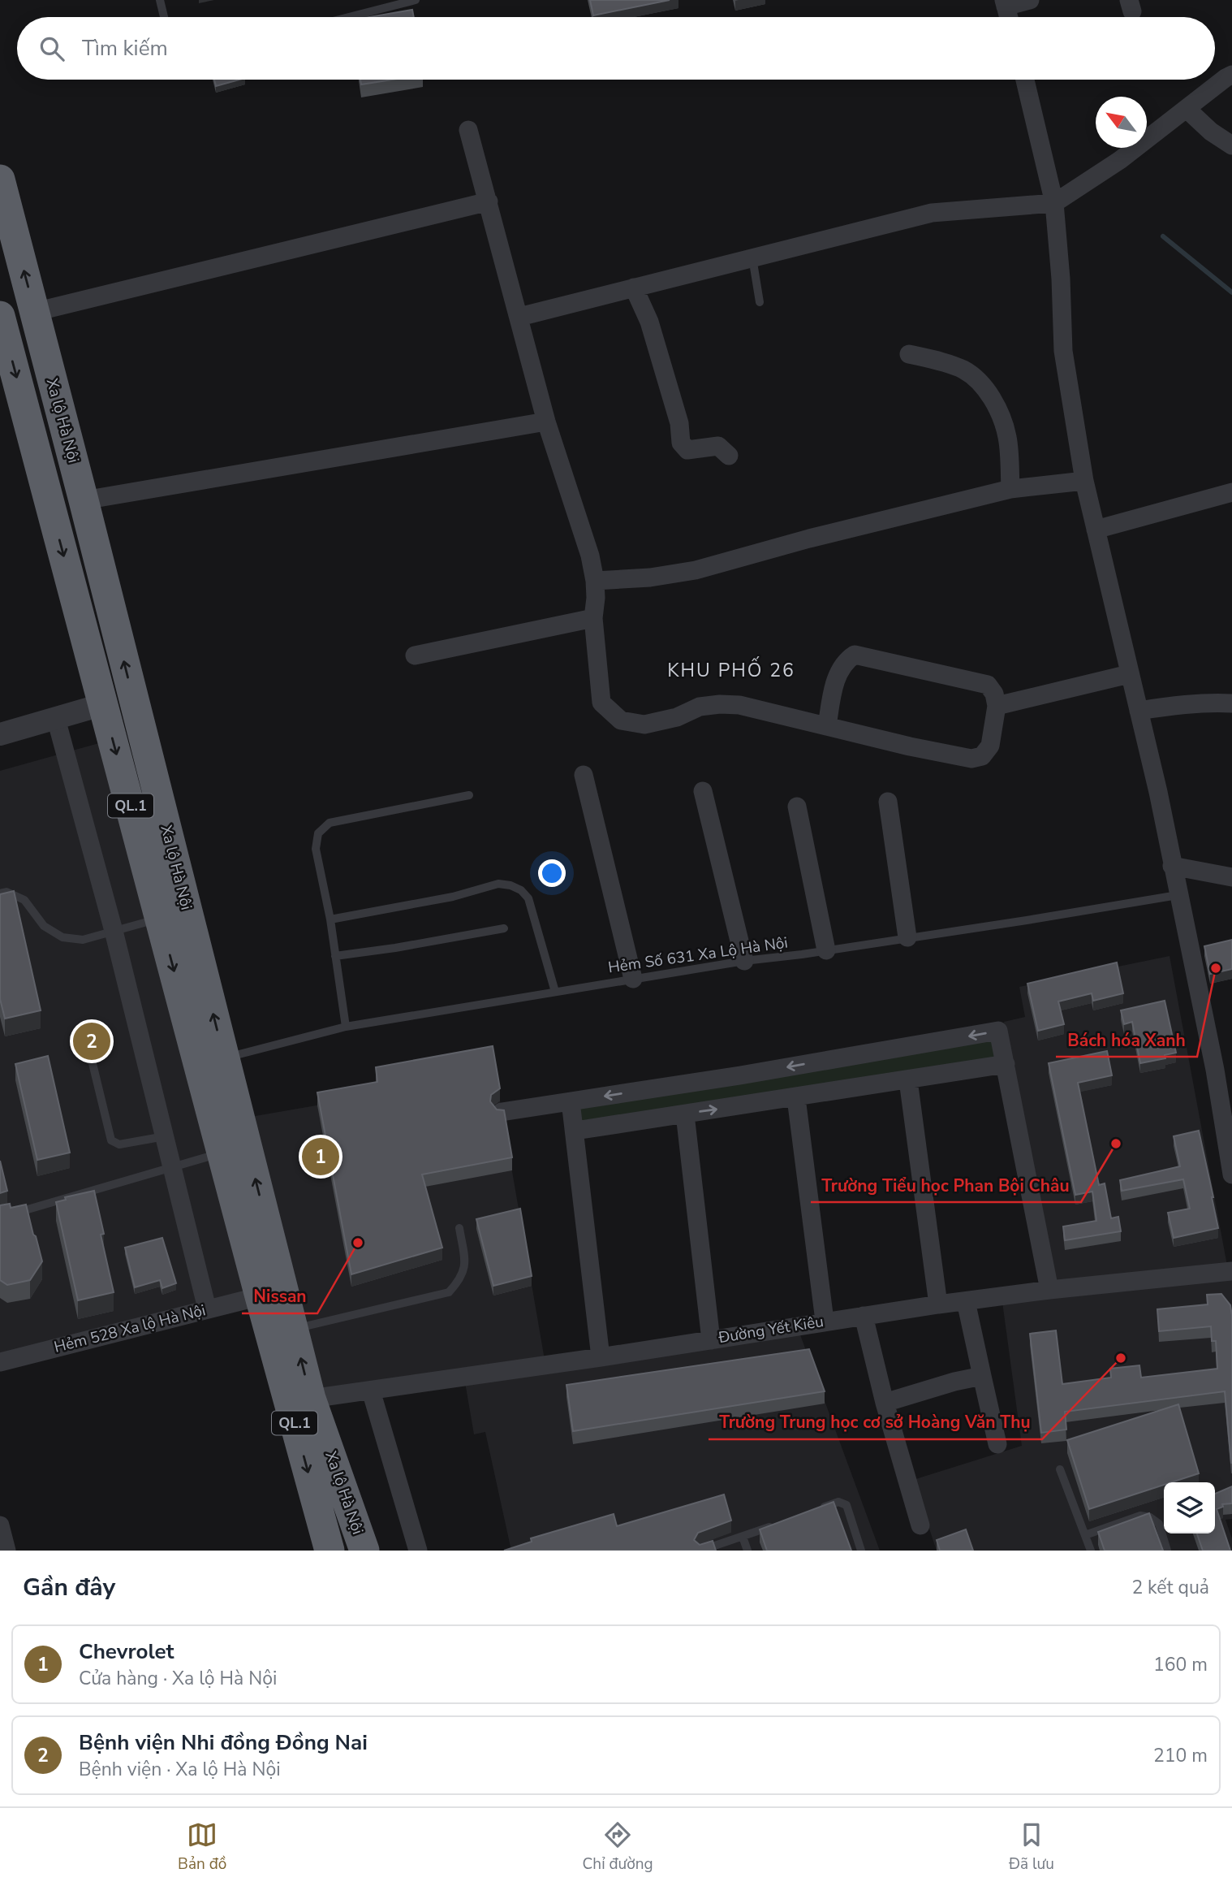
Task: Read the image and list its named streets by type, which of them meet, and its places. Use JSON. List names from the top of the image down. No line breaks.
{"streets":{"highway":["Xa lộ Hà Nội","QL.1"],"street":["Hẻm 528 Xa lộ Hà Nội","Đường Yết Kiêu"],"lane":["Hẻm Số 631 Xa Lộ Hà Nội"]},"crossings":[["Xa lộ Hà Nội","Hẻm Số 631 Xa Lộ Hà Nội"],["Xa lộ Hà Nội","Hẻm 528 Xa lộ Hà Nội"],["Xa lộ Hà Nội","Đường Yết Kiêu"]],"districts":["KHU PHỐ 26"],"places":["Bách hóa Xanh","Trường Tiểu học Phan Bội Châu","Nissan","Trường Trung học cơ sở Hoàng Văn Thụ"],"north":"top left","page":{"search":"Tìm kiếm","pins":["2","1"],"heading":["Gần đây","2 kết quả"],"list":[{"mark":"1","name":"Chevrolet","note":"Cửa hàng · Xa lộ Hà Nội","value":"160 m"},{"mark":"2","name":"Bệnh viện Nhi đồng Đồng Nai","note":"Bệnh viện · Xa lộ Hà Nội","value":"210 m"}],"nav":["Bản đồ","Chỉ đường","Đã lưu"]}}
